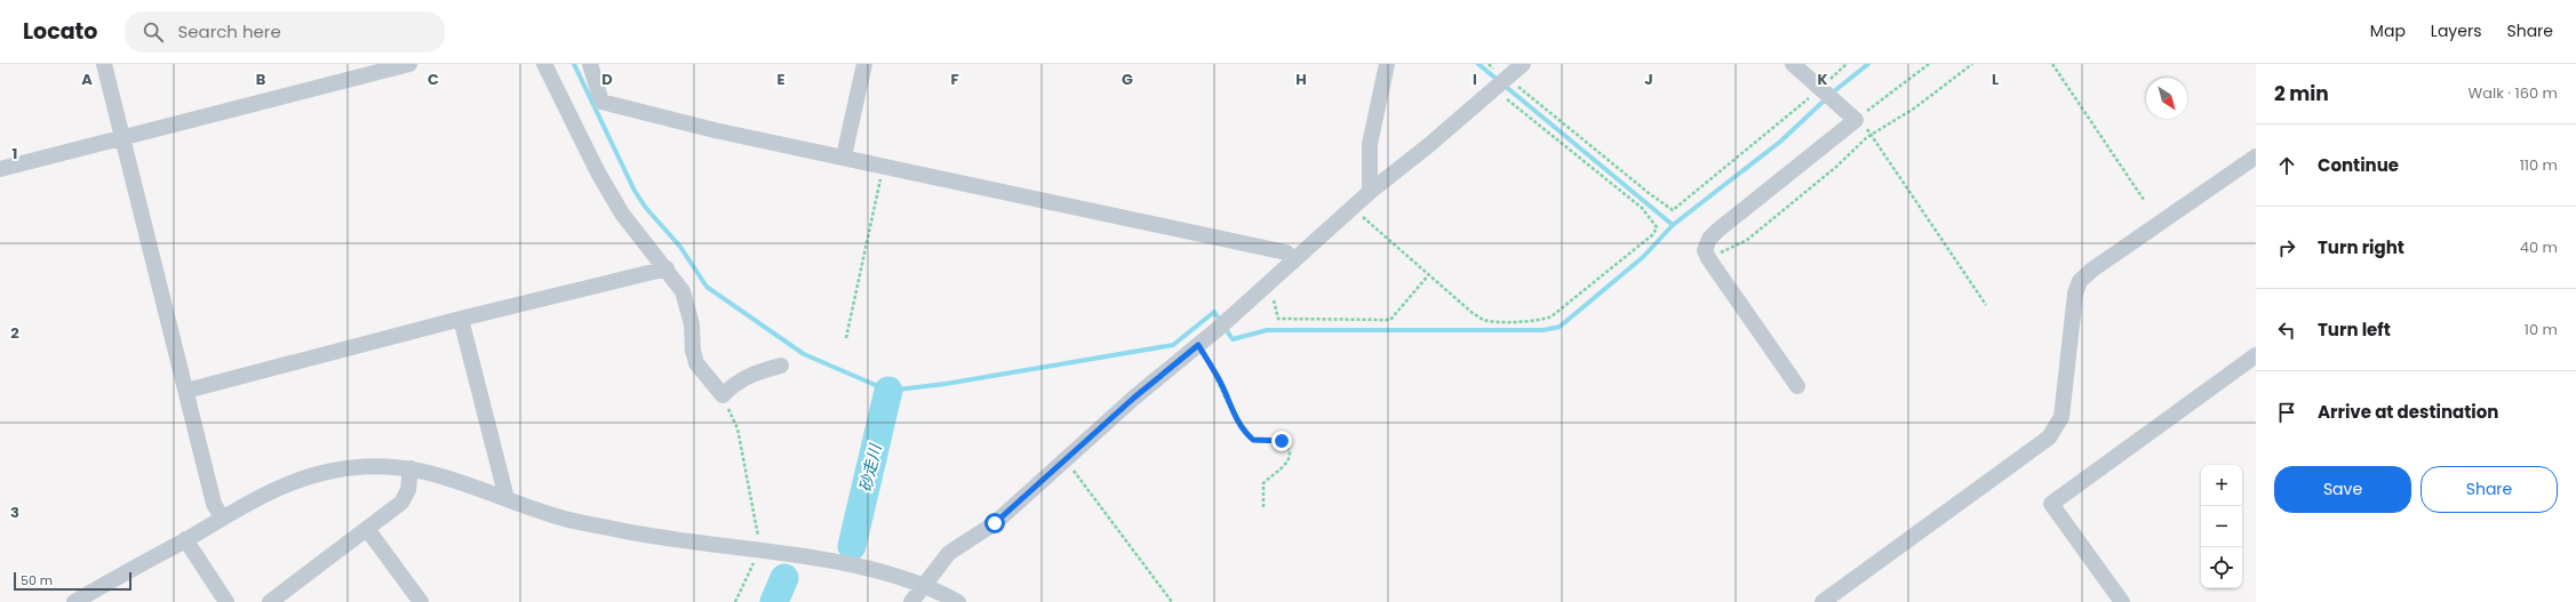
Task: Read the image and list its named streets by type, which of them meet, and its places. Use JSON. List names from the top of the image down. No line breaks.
{"water":["砂走川"],"scale_bar":"50 m","north":"bottom right","page":{"header":"Locato","search":"Search here","nav":["Map","Layers","Share"],"heading":["2 min","Walk · 160 m"],"list":[["Continue","110 m"],["Turn right","40 m"],["Turn left","10 m"],"Arrive at destination"],"buttons":["Save","Share"],"map_buttons":["+","−"],"scale":"50 m"},"grid":{"columns":["A","B","C","D","E","F","G","H","I","J","K","L"],"rows":["1","2","3"]}}
